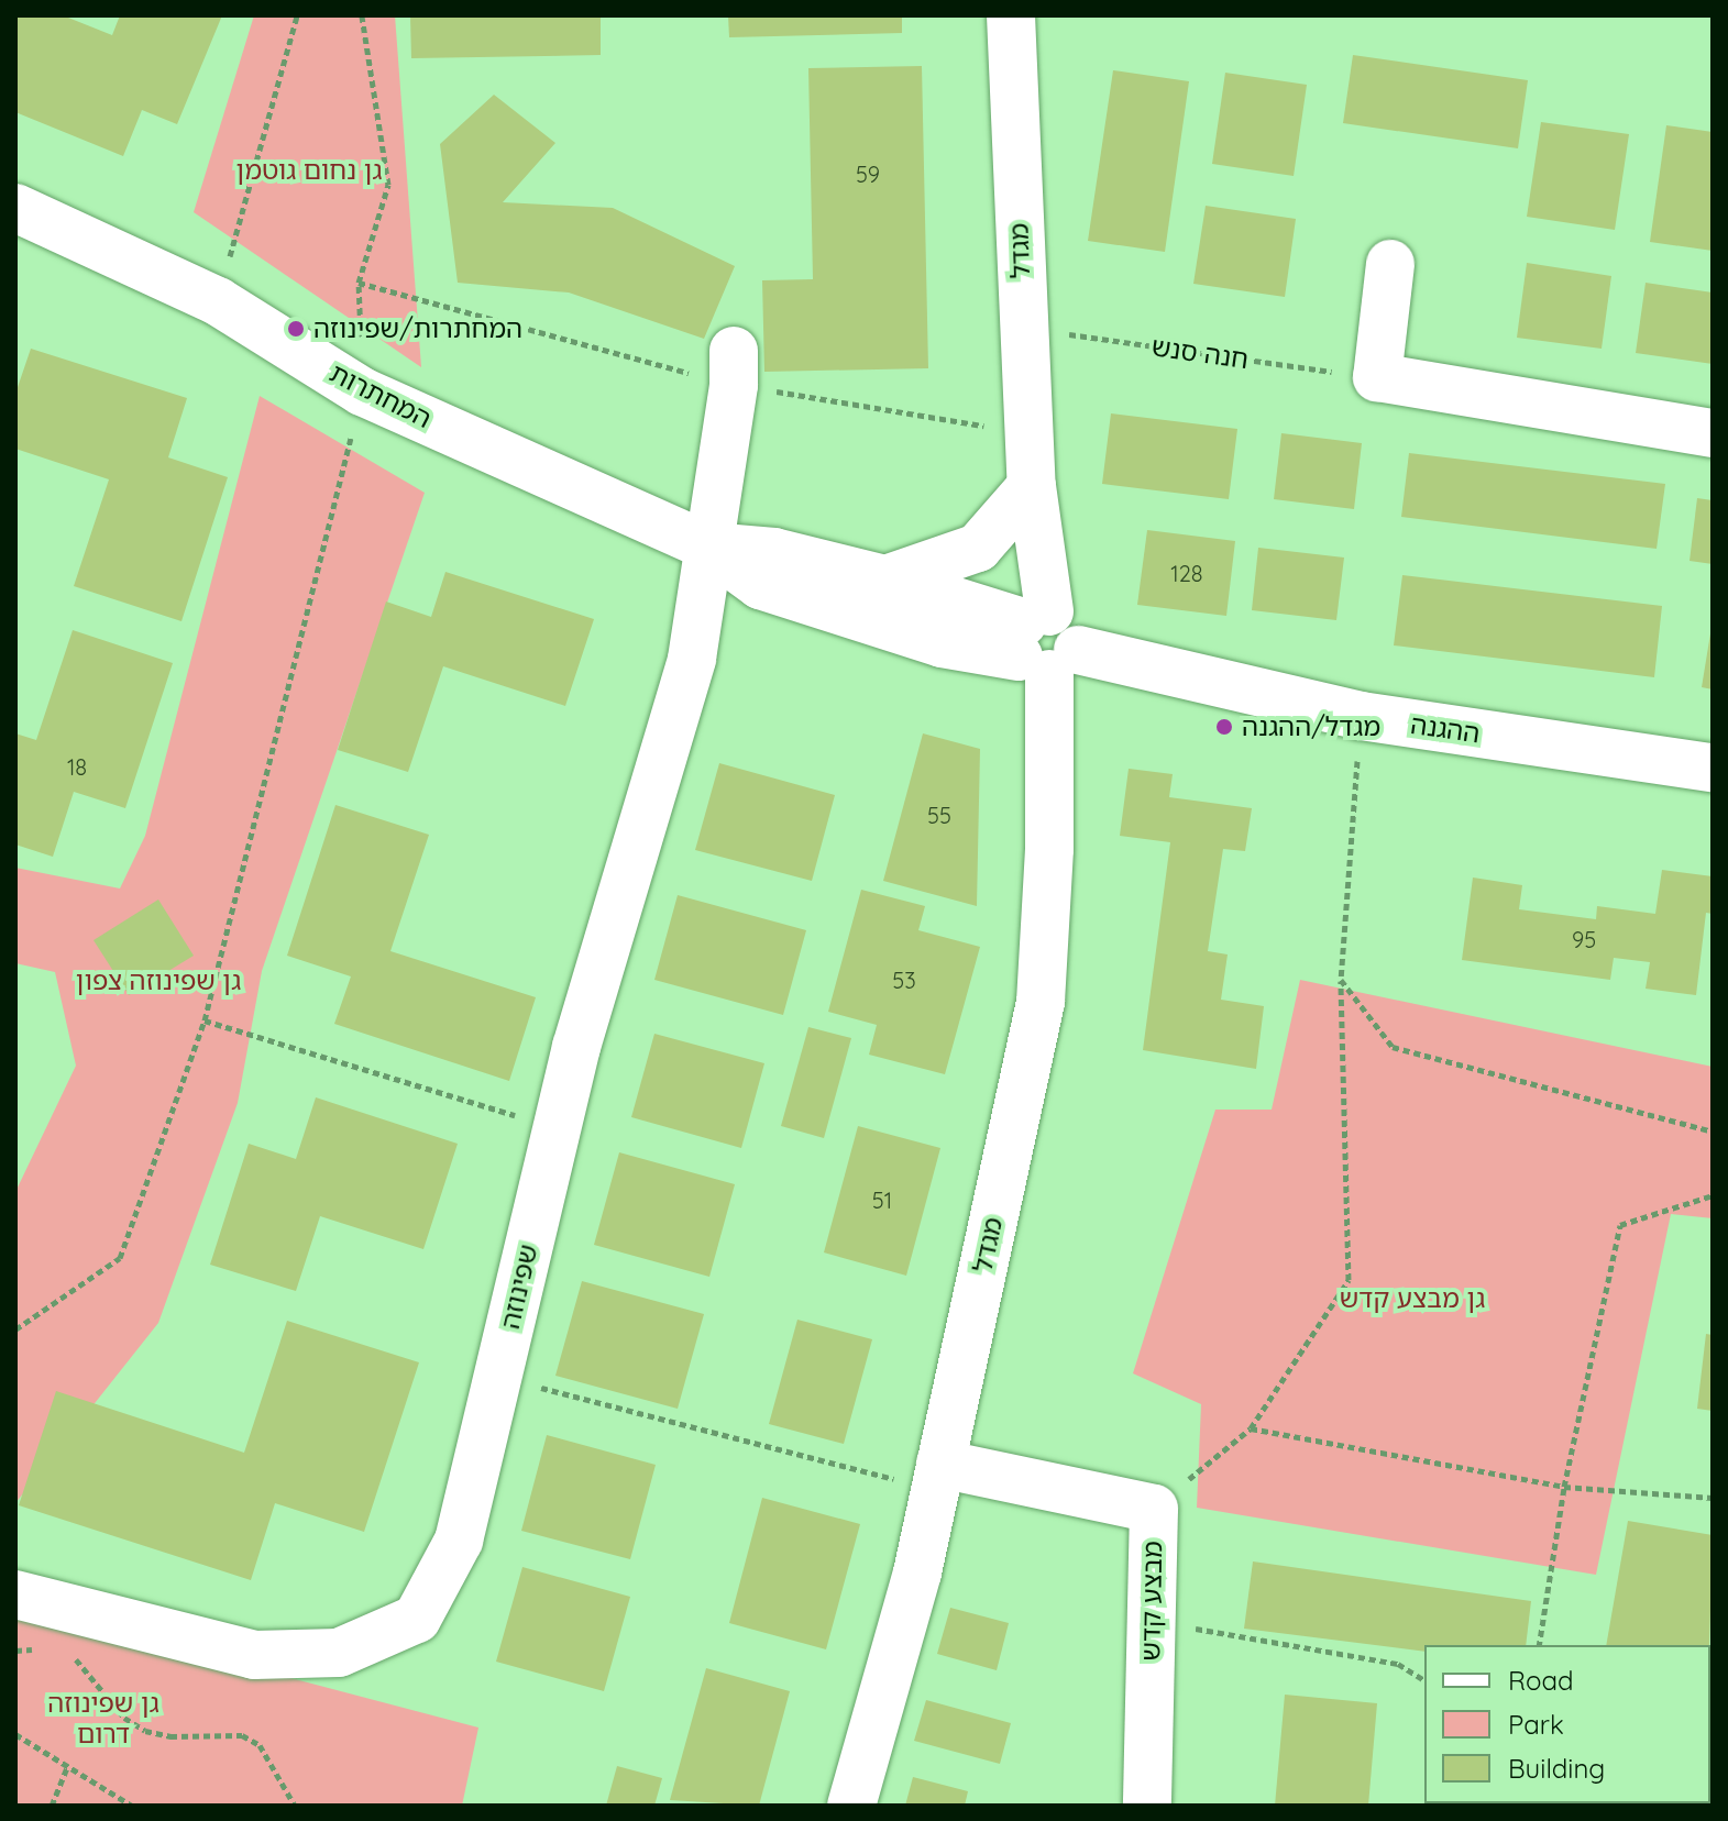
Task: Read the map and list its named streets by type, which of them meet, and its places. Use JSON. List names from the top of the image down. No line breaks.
{"streets":{"street":["מגדל","המחתרות","ההגנה","שפינוזה","מבצע קדש"],"path":["חנה סנש"]},"crossings":[["מגדל","חנה סנש"],["מגדל","המחתרות"],["מגדל","ההגנה"],["מגדל","מבצע קדש"],["המחתרות","ההגנה"],["המחתרות","שפינוזה"]],"parks":["גן נחום גוטמן","גן שפינוזה צפון","גן מבצע קדש","גן שפינוזה דרום"],"places":["המחתרות/שפינוזה","מגדל/ההגנה"],"house_numbers":["59","128","18","55","95","53","51"],"legend":["Road","Park","Building"]}
